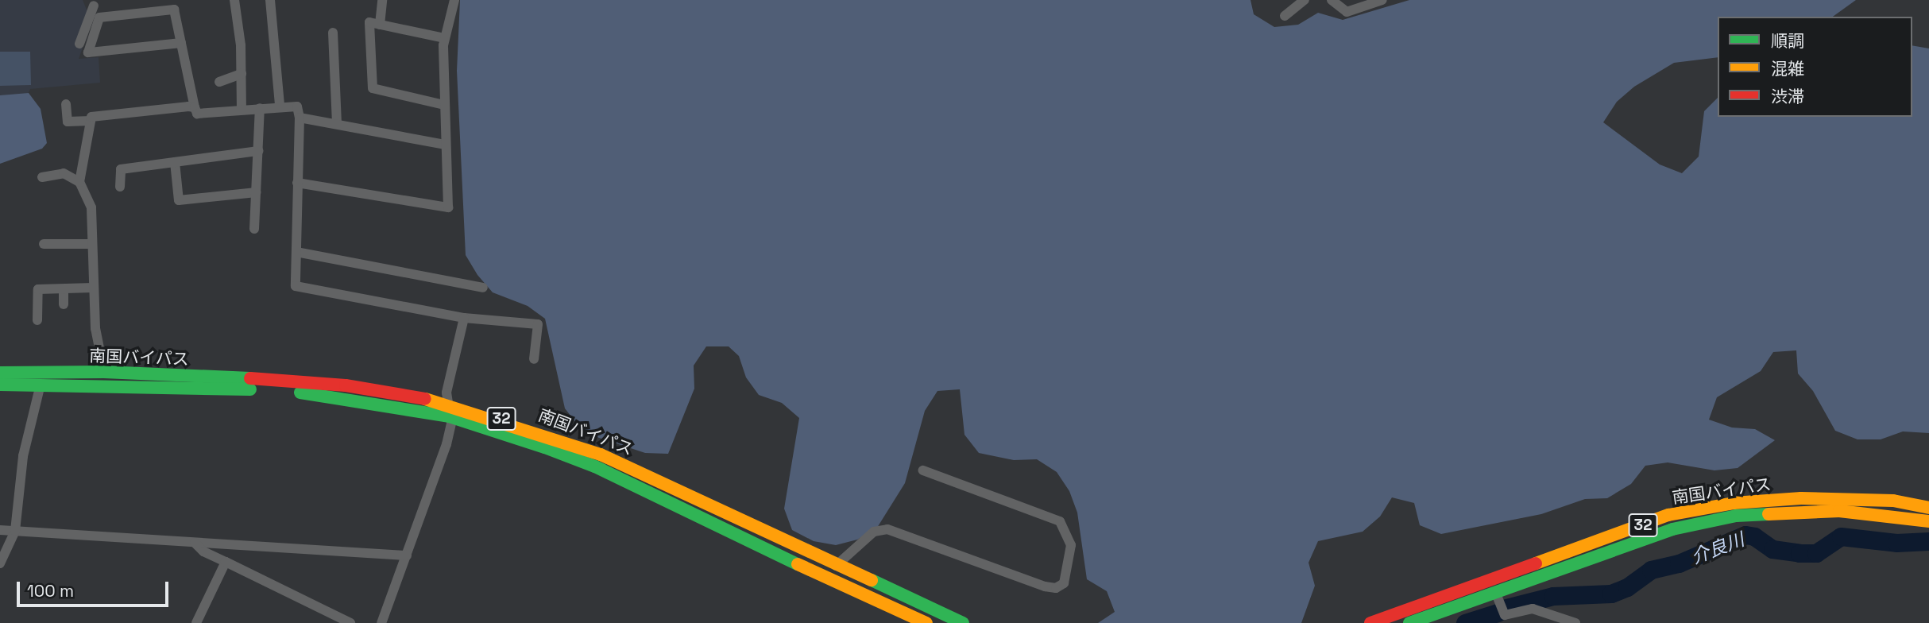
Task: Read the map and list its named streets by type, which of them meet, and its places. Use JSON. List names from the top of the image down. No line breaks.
{"streets":{"highway":["南国バイパス","32"]},"water":["介良川"],"legend":["順調","混雑","渋滞"],"scale_bar":"100 m"}
